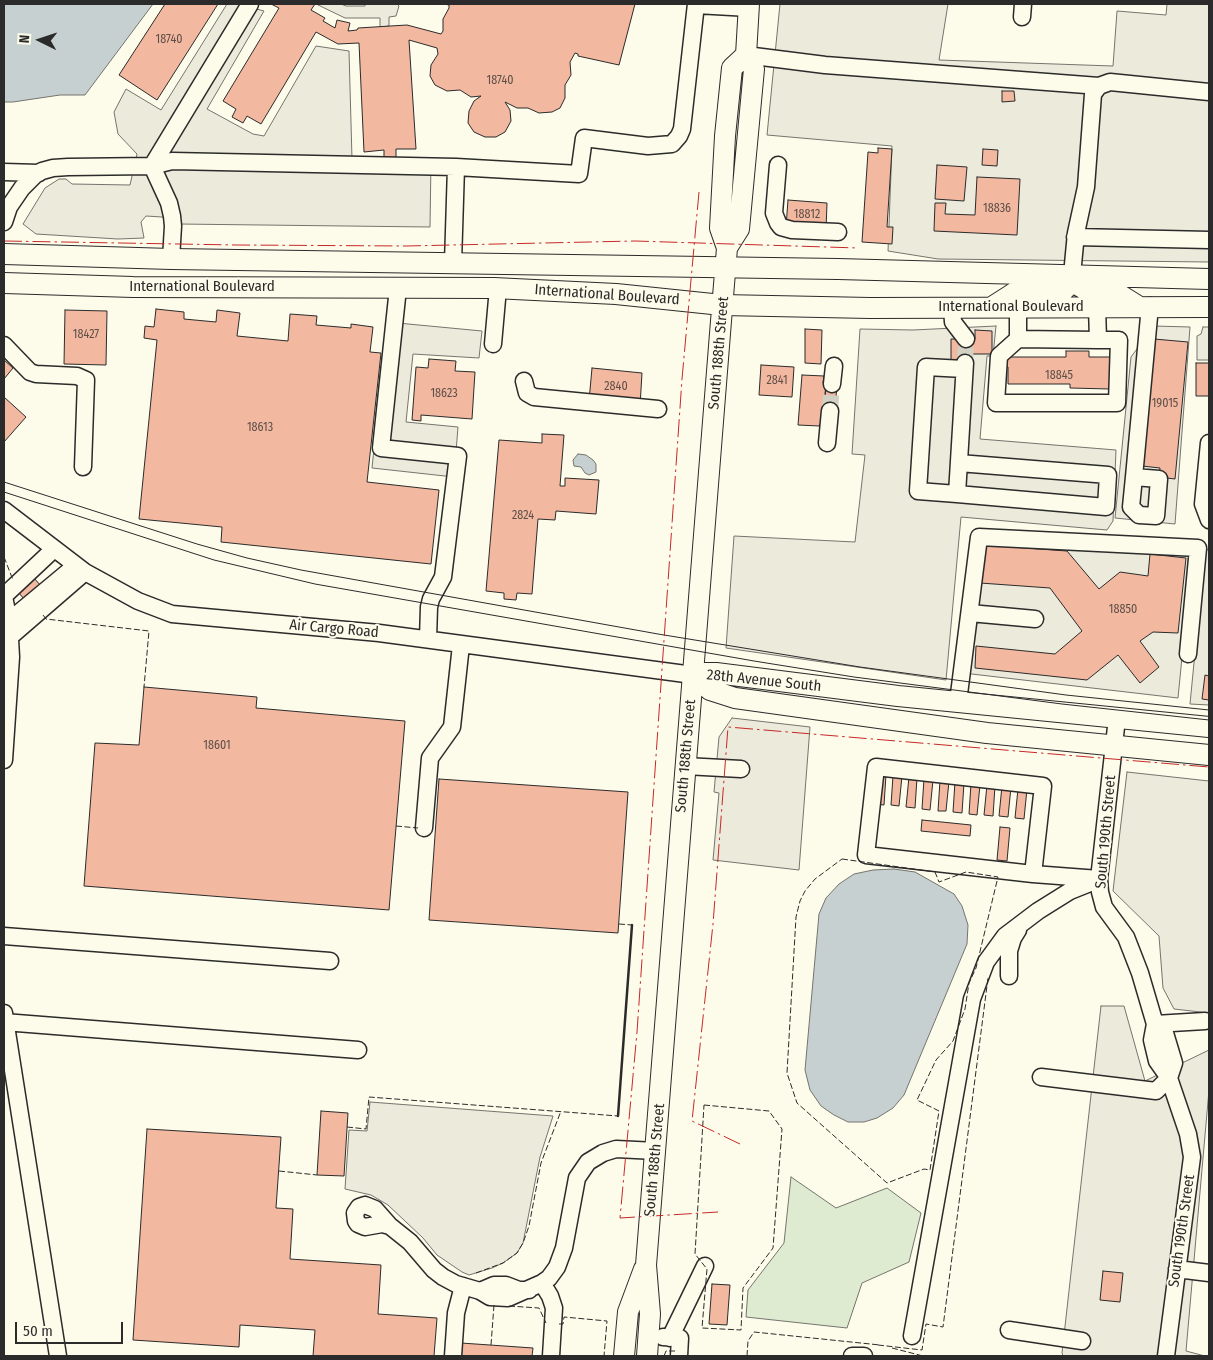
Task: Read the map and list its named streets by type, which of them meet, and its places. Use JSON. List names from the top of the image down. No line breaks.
{"streets":{"main road":["International Boulevard","South 188th Street","28th Avenue South"],"street":["Air Cargo Road","South 190th Street"]},"crossings":[["International Boulevard","South 188th Street"],["South 188th Street","Air Cargo Road"],["South 188th Street","28th Avenue South"],["Air Cargo Road","28th Avenue South"],["28th Avenue South","South 190th Street"]],"house_numbers":["18740","18740","18836","18812","18427","18845","2841","2840","18623","19015","18613","2824","18850","18601"],"scale_bar":"50 m","north":"left"}
